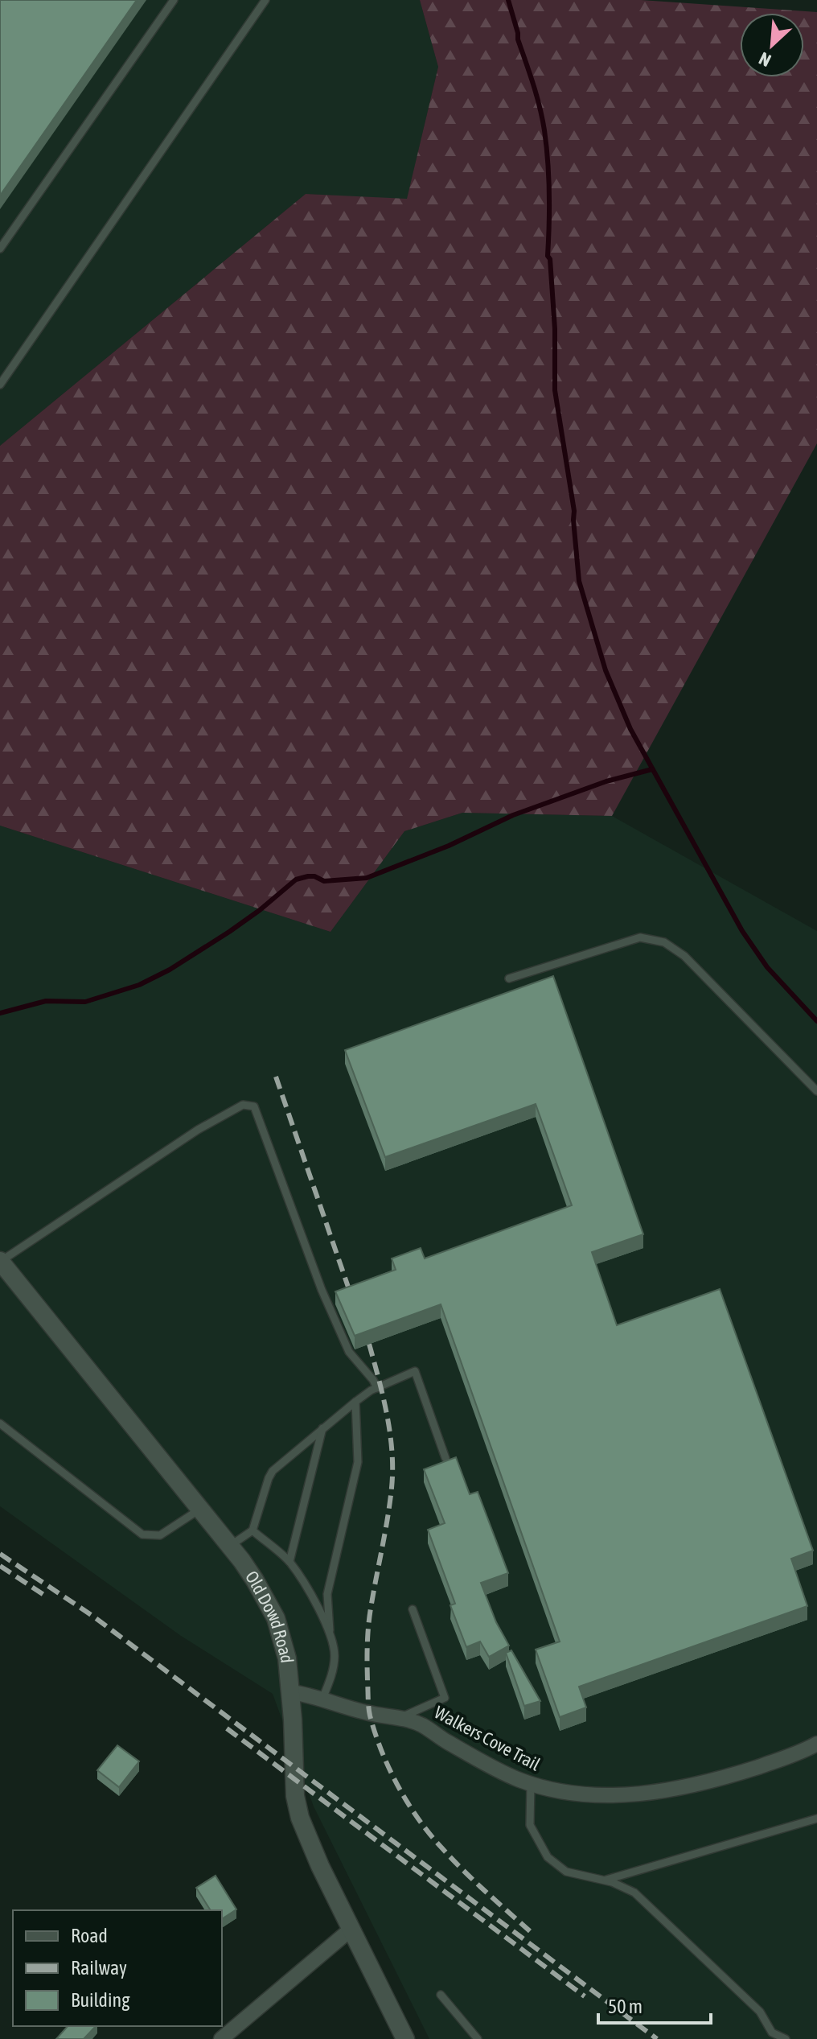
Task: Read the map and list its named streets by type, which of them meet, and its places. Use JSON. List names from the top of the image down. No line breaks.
{"streets":{"street":["Old Dowd Road","Walkers Cove Trail"]},"crossings":[["Old Dowd Road","Walkers Cove Trail"]],"legend":["Road","Railway","Building"],"scale_bar":"50 m","north":"bottom left"}
